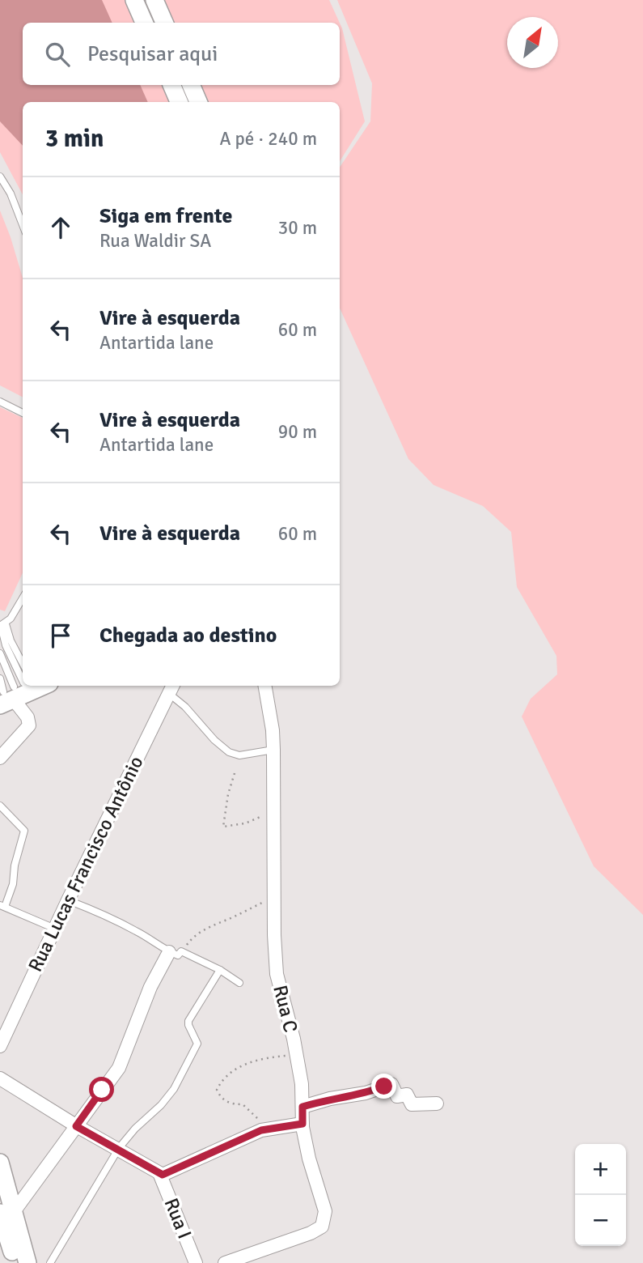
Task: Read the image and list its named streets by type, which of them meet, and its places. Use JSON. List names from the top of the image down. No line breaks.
{"streets":{"street":["Rua Lucas Francisco Antônio","Rua C","Rua I"]},"north":"top right","page":{"search":"Pesquisar aqui","heading":["3 min","A pé · 240 m"],"list":[["Siga em frente","Rua Waldir SA","30 m"],["Vire à esquerda","Antartida lane","60 m"],["Vire à esquerda","Antartida lane","90 m"],["Vire à esquerda","60 m"],"Chegada ao destino"],"map_buttons":["+","−"]}}
